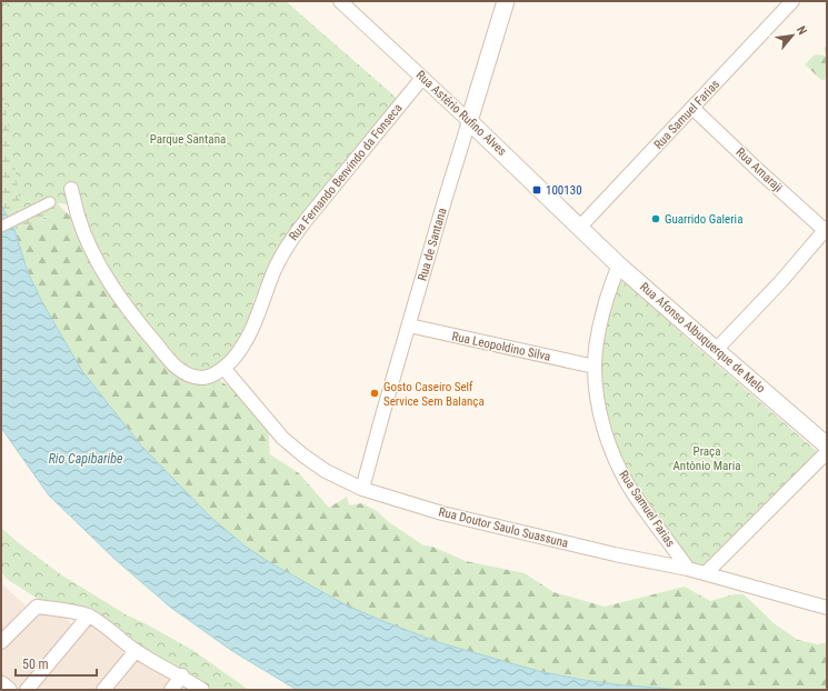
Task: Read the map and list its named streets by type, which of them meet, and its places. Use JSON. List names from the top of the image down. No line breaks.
{"streets":{"street":["Rua Astério Rufino Alves","Rua Samuel Farias","Rua Amaraji","Rua Fernando Benvindo da Fonseca","Rua de Santana","Rua Afonso Albuquerque de Melo","Rua Leopoldino Silva","Rua Doutor Saulo Suassuna"]},"crossings":[["Rua Astério Rufino Alves","Rua Samuel Farias"],["Rua Astério Rufino Alves","Rua Fernando Benvindo da Fonseca"],["Rua Astério Rufino Alves","Rua de Santana"],["Rua Astério Rufino Alves","Rua Afonso Albuquerque de Melo"],["Rua Samuel Farias","Rua Amaraji"],["Rua Samuel Farias","Rua Afonso Albuquerque de Melo"],["Rua Samuel Farias","Rua Leopoldino Silva"],["Rua Samuel Farias","Rua Doutor Saulo Suassuna"],["Rua Fernando Benvindo da Fonseca","Rua Doutor Saulo Suassuna"],["Rua de Santana","Rua Leopoldino Silva"],["Rua de Santana","Rua Doutor Saulo Suassuna"]],"water":["Rio Capibaribe"],"parks":["Parque Santana","Praça Antônio Maria"],"places":{"transit":["100130"],"other":["Guarrido Galeria","Gosto Caseiro Self Service Sem Balança"]},"scale_bar":"50 m","north":"top right"}
